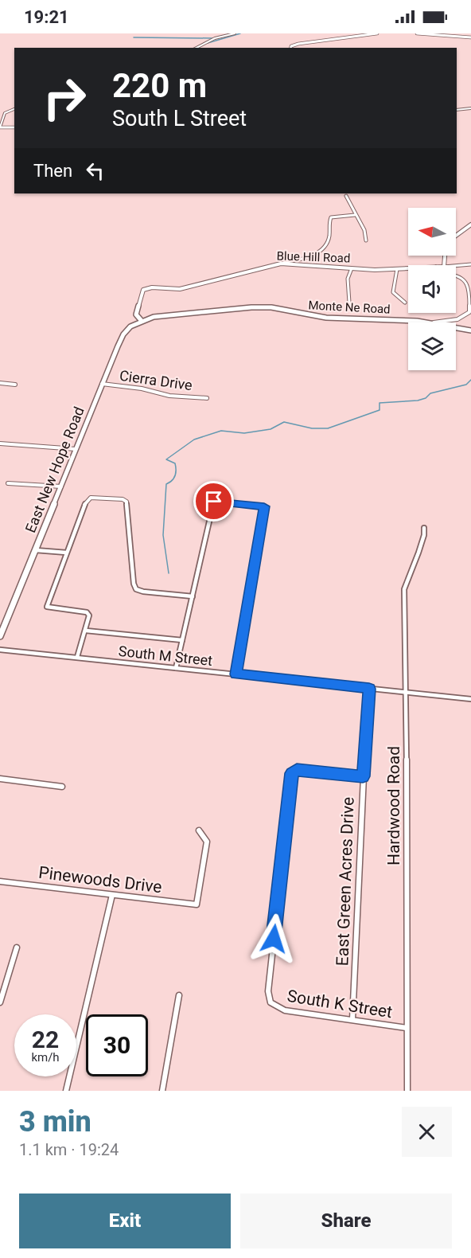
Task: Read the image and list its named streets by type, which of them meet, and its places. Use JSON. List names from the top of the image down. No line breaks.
{"streets":{"street":["Blue Hill Road","Monte Ne Road","Cierra Drive","East New Hope Road","South M Street","Hardwood Road","Pinewoods Drive","East Green Acres Drive","South K Street"]},"crossings":[["Blue Hill Road","Monte Ne Road"],["Blue Hill Road","East New Hope Road"],["Monte Ne Road","East New Hope Road"],["Cierra Drive","East New Hope Road"],["South M Street","Hardwood Road"],["South M Street","East Green Acres Drive"],["Hardwood Road","South K Street"],["East Green Acres Drive","South K Street"]],"north":"left","page":{"status":"19:21","turn":["220 m","South L Street"],"then":"Then","speed":"22 km/h","limit":"30","heading":["3 min","1.1 km · 19:24"],"buttons":["Exit","Share"]}}
